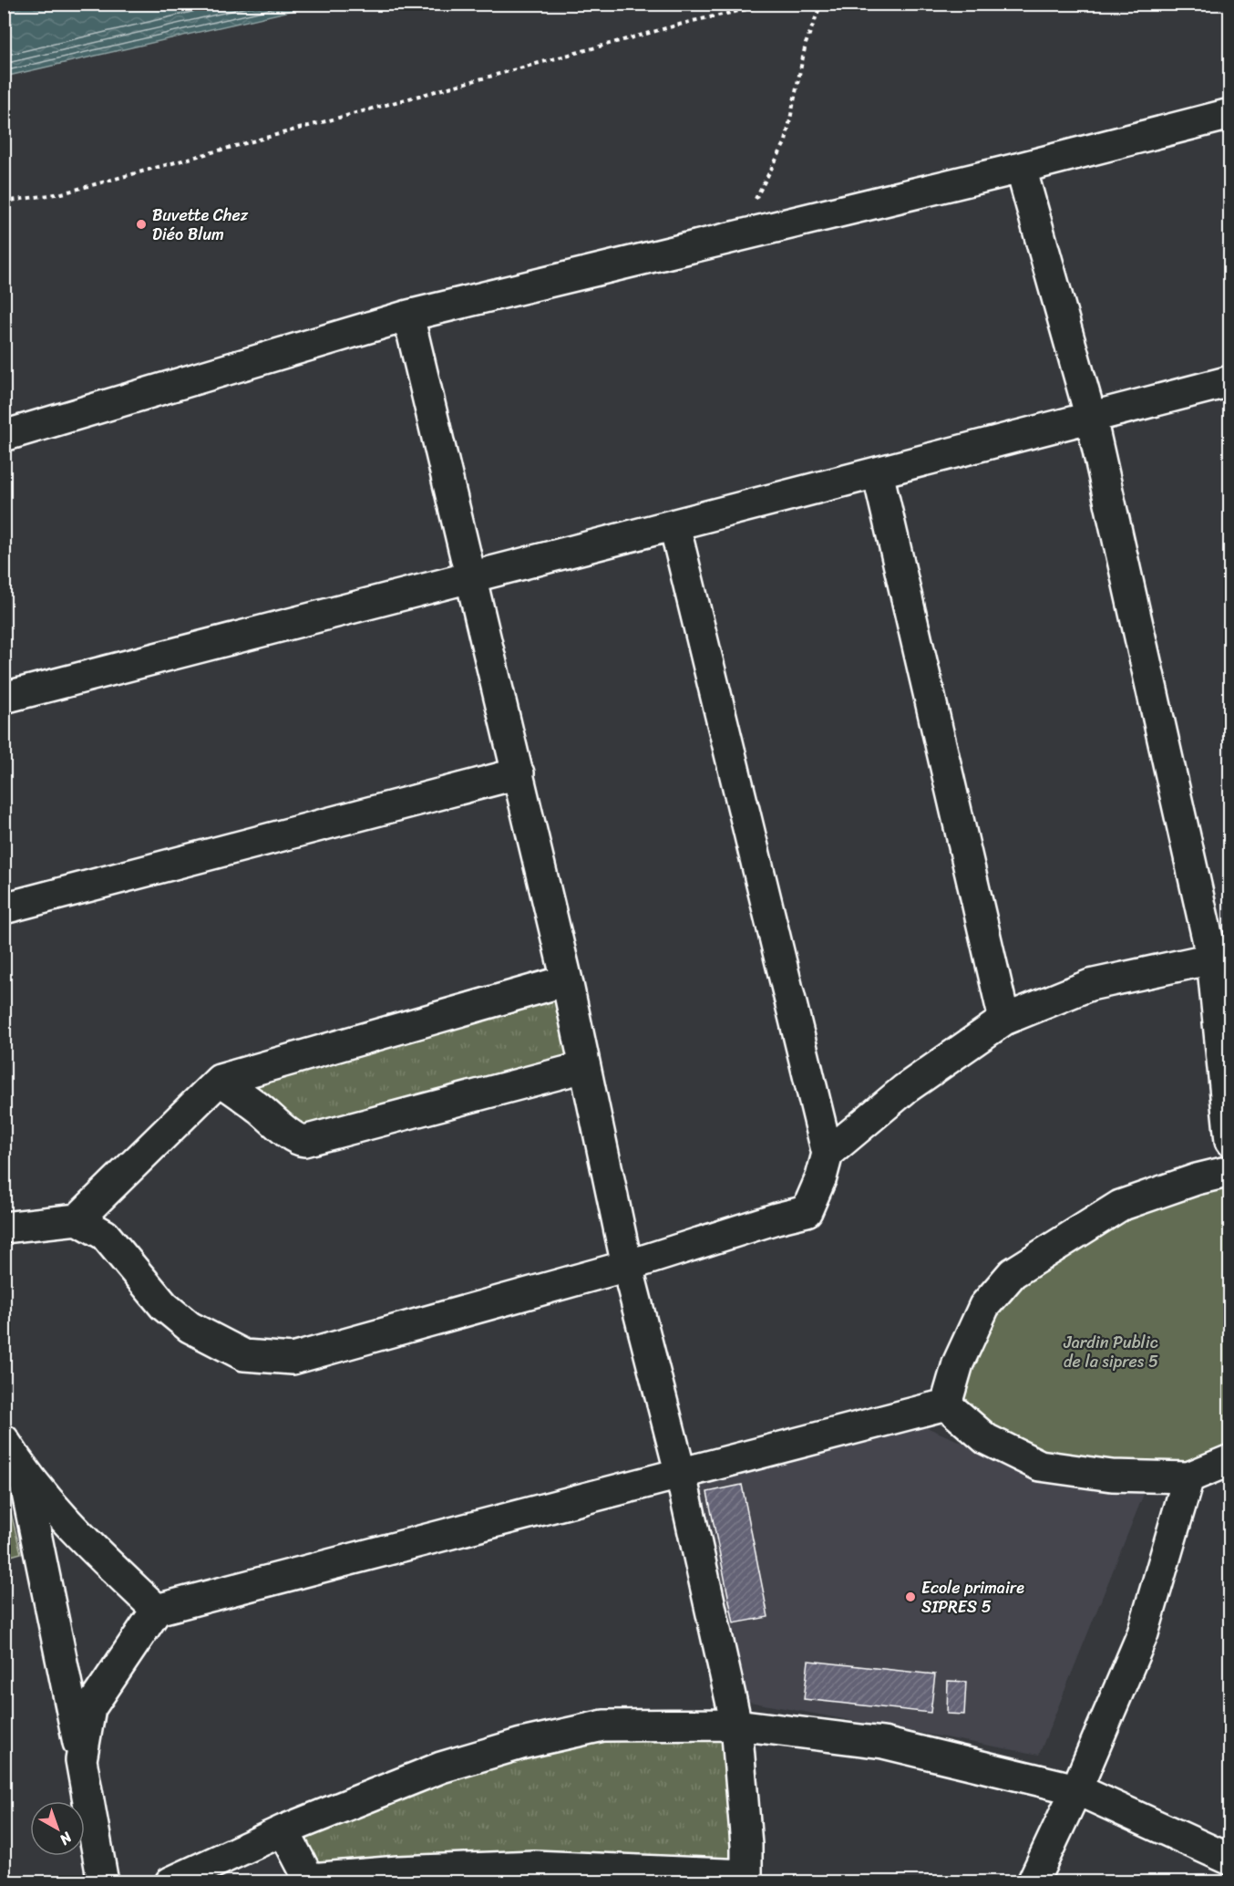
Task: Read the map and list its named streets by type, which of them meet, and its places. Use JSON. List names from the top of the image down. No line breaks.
{"parks":["Jardin Public de la sipres 5"],"places":["Buvette Chez Diéo Blum","Ecole primaire SIPRES 5"],"north":"bottom right"}
